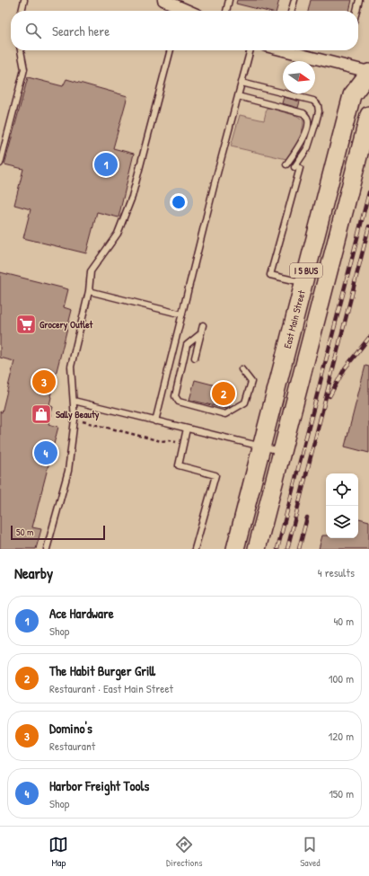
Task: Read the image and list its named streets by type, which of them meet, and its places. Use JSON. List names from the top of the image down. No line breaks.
{"streets":{"main road":["I 5 BUS","East Main Street"]},"places":{"supermarket":["Grocery Outlet"],"shop":["Sally Beauty"]},"scale_bar":"50 m","north":"right","page":{"search":"Search here","pins":["1","3","2","4"],"scale":"50 m","heading":["Nearby","4 results"],"list":[{"mark":"1","name":"Ace Hardware","note":"Shop","value":"40 m"},{"mark":"2","name":"The Habit Burger Grill","note":"Restaurant · East Main Street","value":"100 m"},{"mark":"3","name":"Domino's","note":"Restaurant","value":"120 m"},{"mark":"4","name":"Harbor Freight Tools","note":"Shop","value":"150 m"}],"nav":["Map","Directions","Saved"]}}
